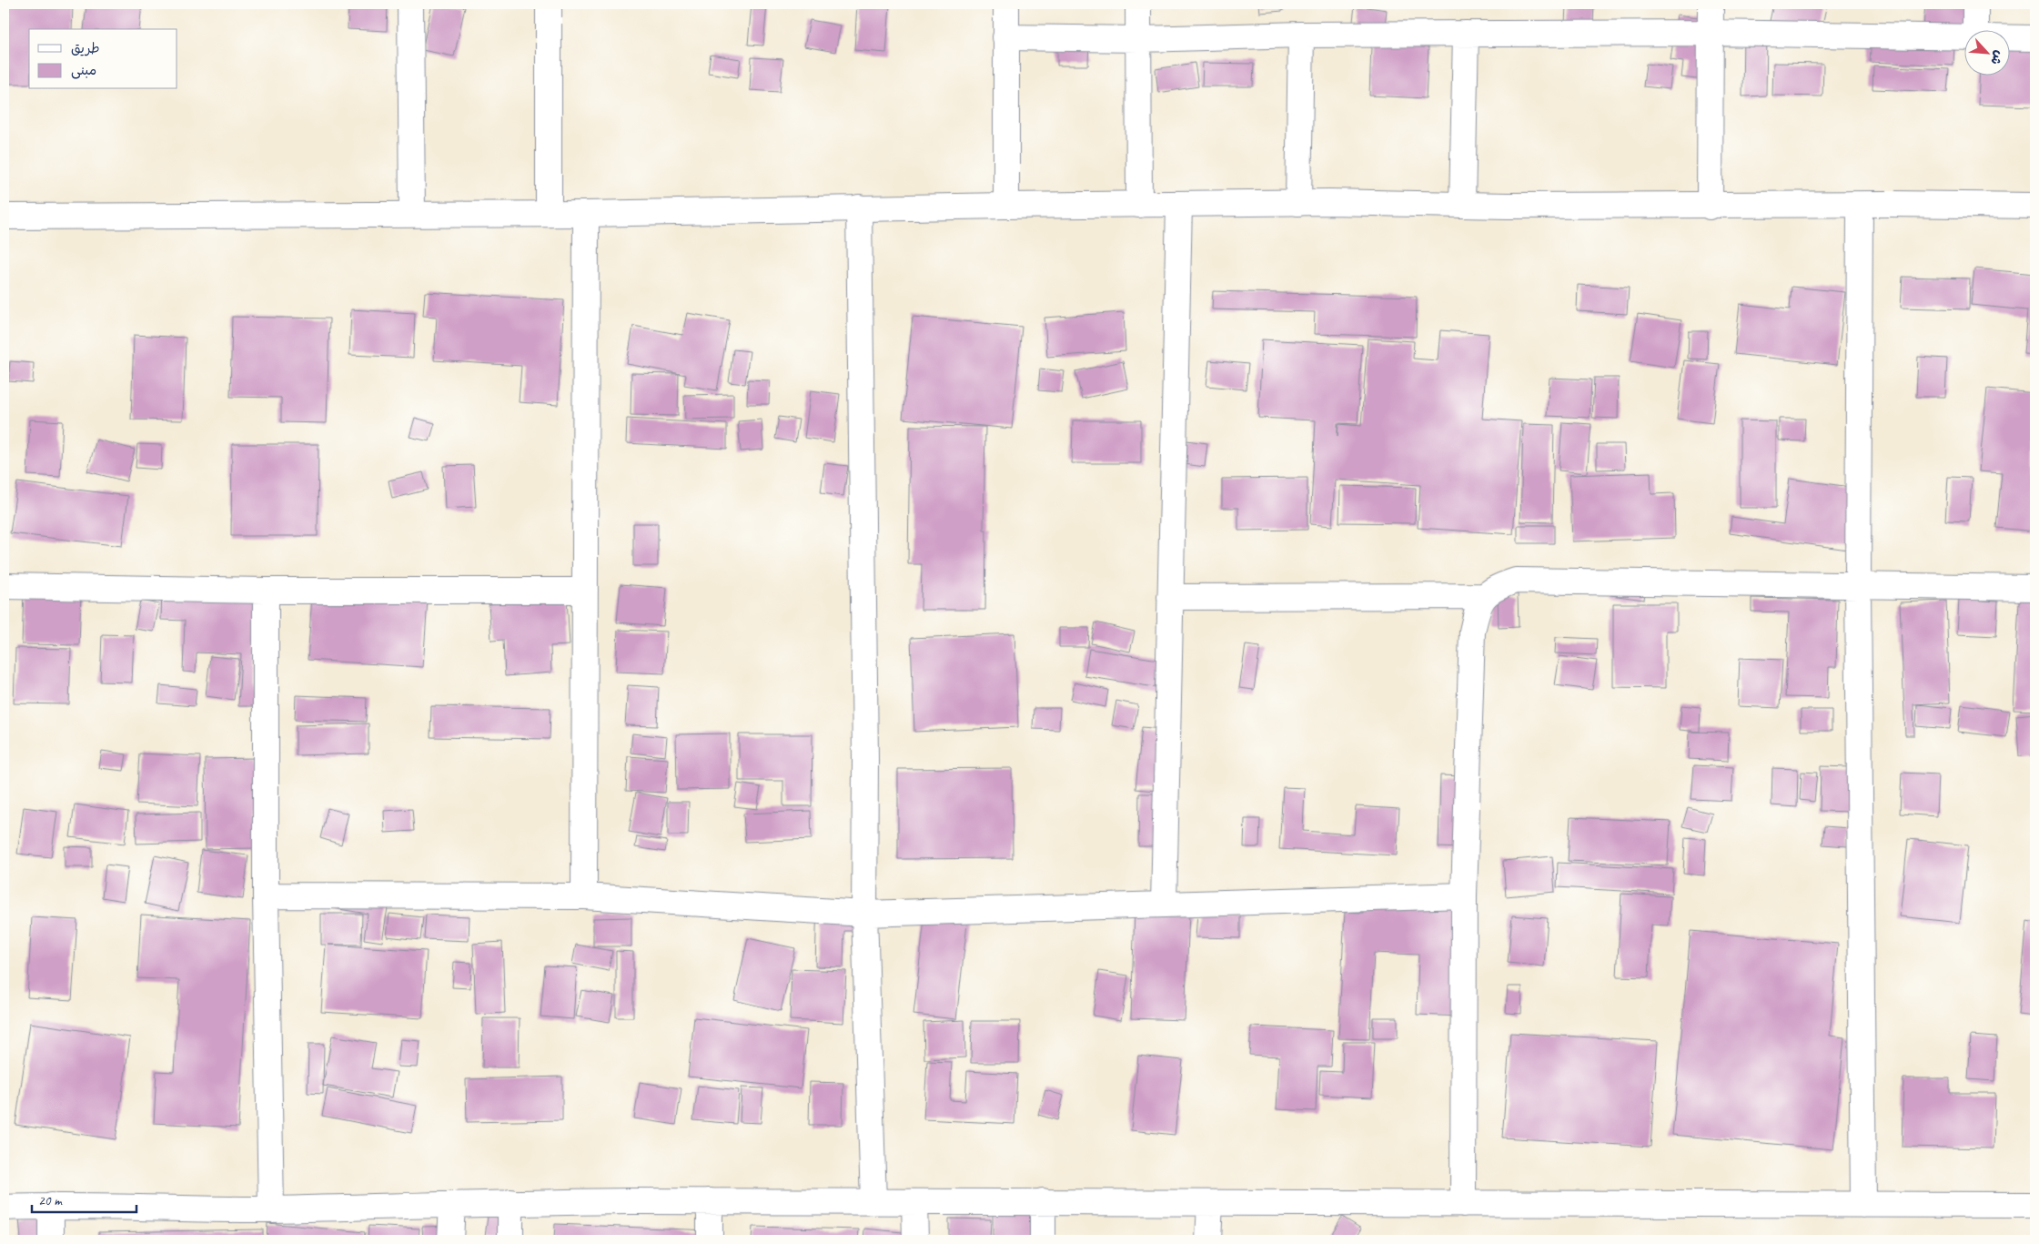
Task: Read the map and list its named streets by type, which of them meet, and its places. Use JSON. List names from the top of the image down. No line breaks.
{"legend":["طريق","مبنى"],"scale_bar":"20 m","north":"bottom right"}
